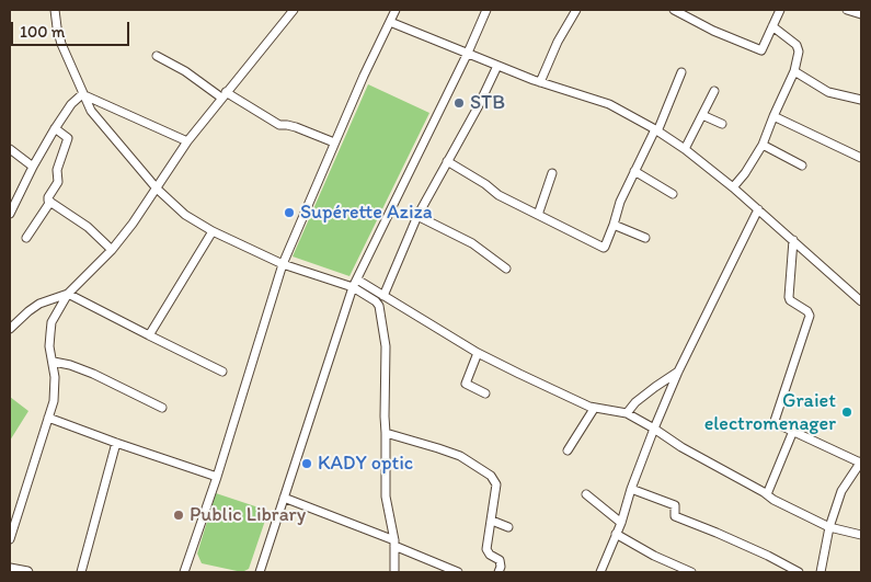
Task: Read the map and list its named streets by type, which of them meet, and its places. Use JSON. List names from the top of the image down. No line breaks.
{"places":["STB","Supérette Aziza","Graiet electromenager","KADY optic","Public Library"],"scale_bar":"100 m"}
